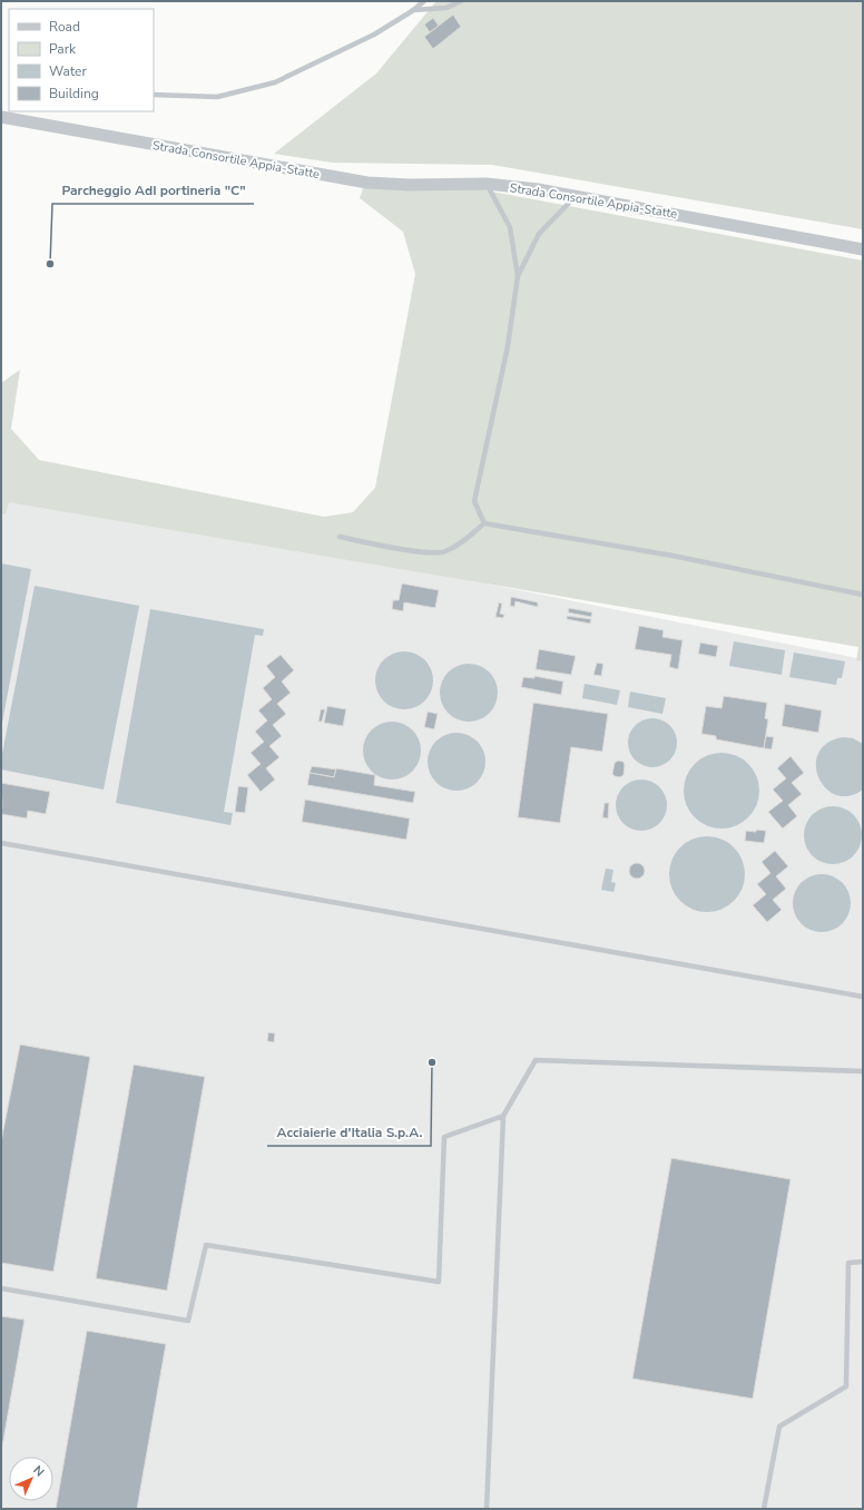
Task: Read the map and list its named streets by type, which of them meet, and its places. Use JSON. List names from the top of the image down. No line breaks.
{"streets":{"street":["Strada Consortile Appia-Statte"]},"places":["Parcheggio AdI portineria \"C\"","Acciaierie d'Italia S.p.A."],"legend":["Road","Park","Water","Building"],"north":"top right"}
